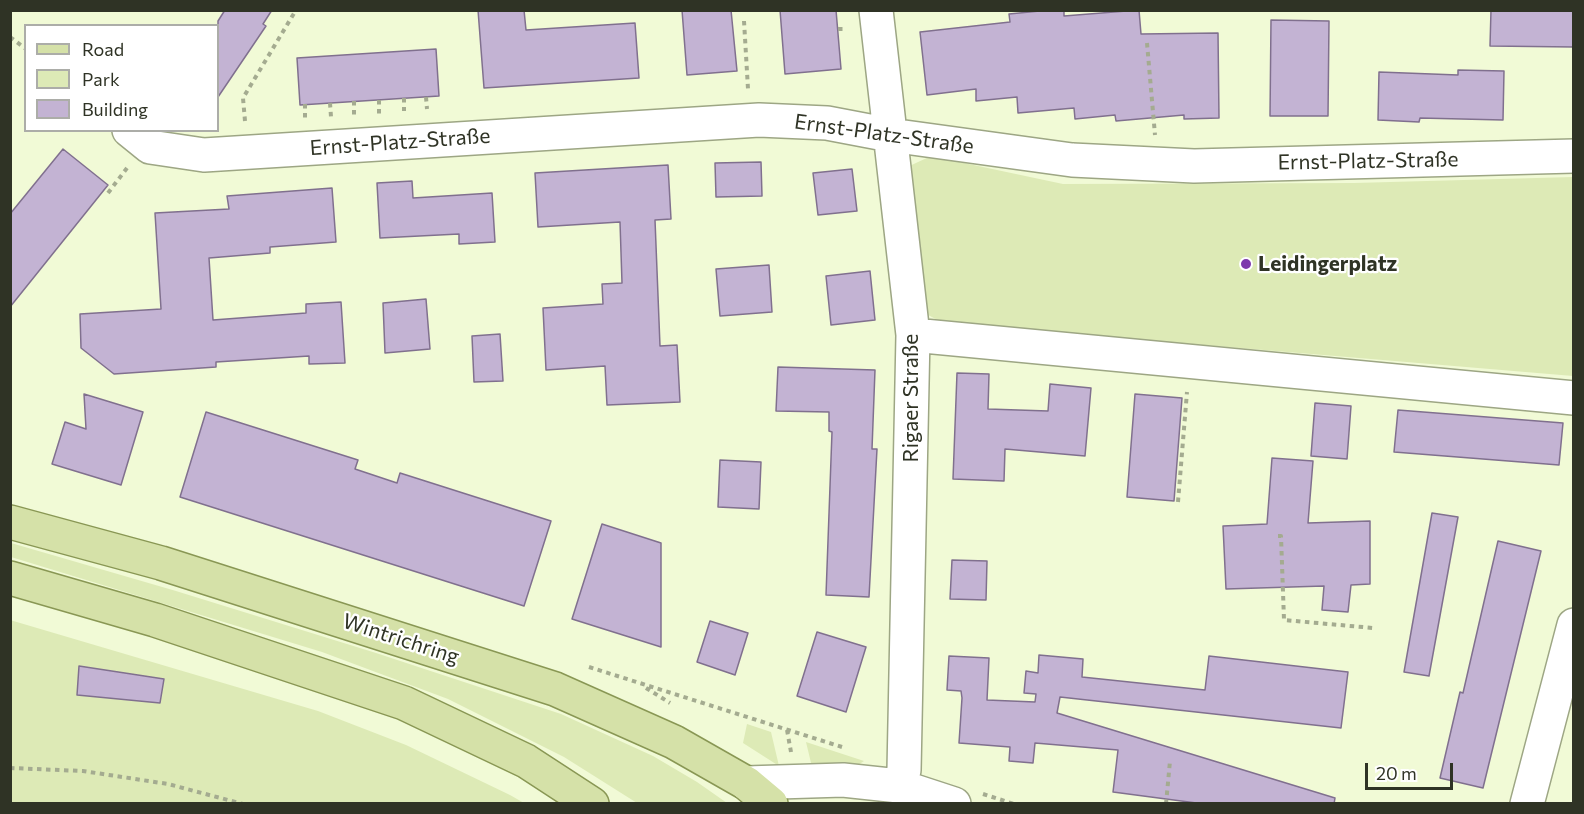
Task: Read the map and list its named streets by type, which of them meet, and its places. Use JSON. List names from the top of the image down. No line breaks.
{"streets":{"main road":["Wintrichring"],"street":["Ernst-Platz-Straße","Rigaer Straße"]},"crossings":[["Ernst-Platz-Straße","Rigaer Straße"]],"places":["Leidingerplatz"],"legend":["Road","Park","Building"],"scale_bar":"20 m"}
